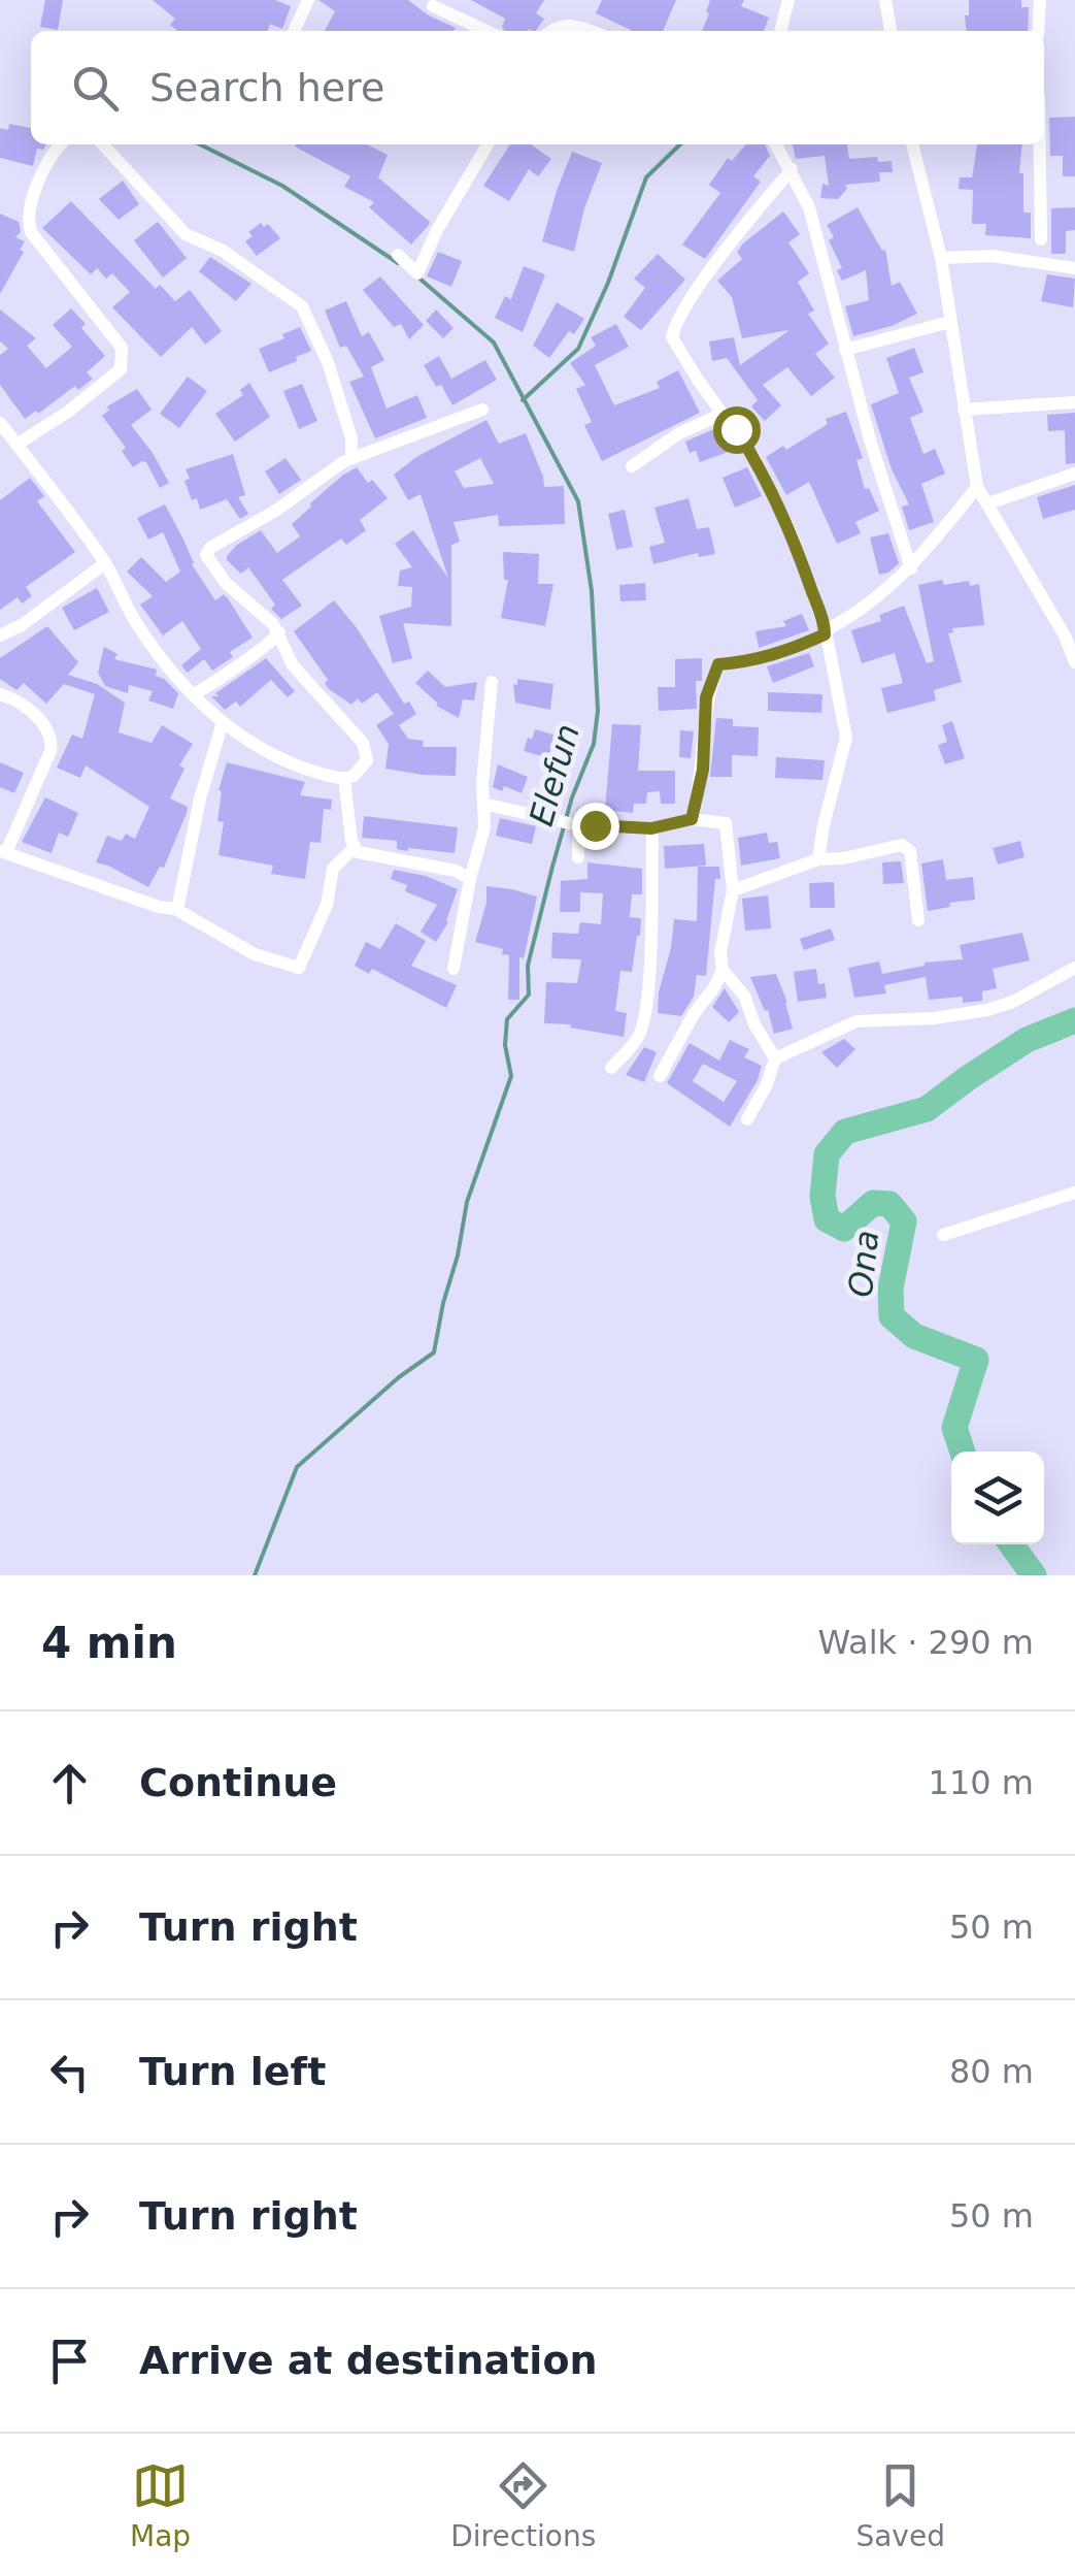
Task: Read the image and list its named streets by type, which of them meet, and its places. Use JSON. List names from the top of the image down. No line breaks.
{"water":["Elefun","Ona"],"page":{"search":"Search here","heading":["4 min","Walk · 290 m"],"list":[["Continue","110 m"],["Turn right","50 m"],["Turn left","80 m"],["Turn right","50 m"],"Arrive at destination"],"nav":["Map","Directions","Saved"]}}
